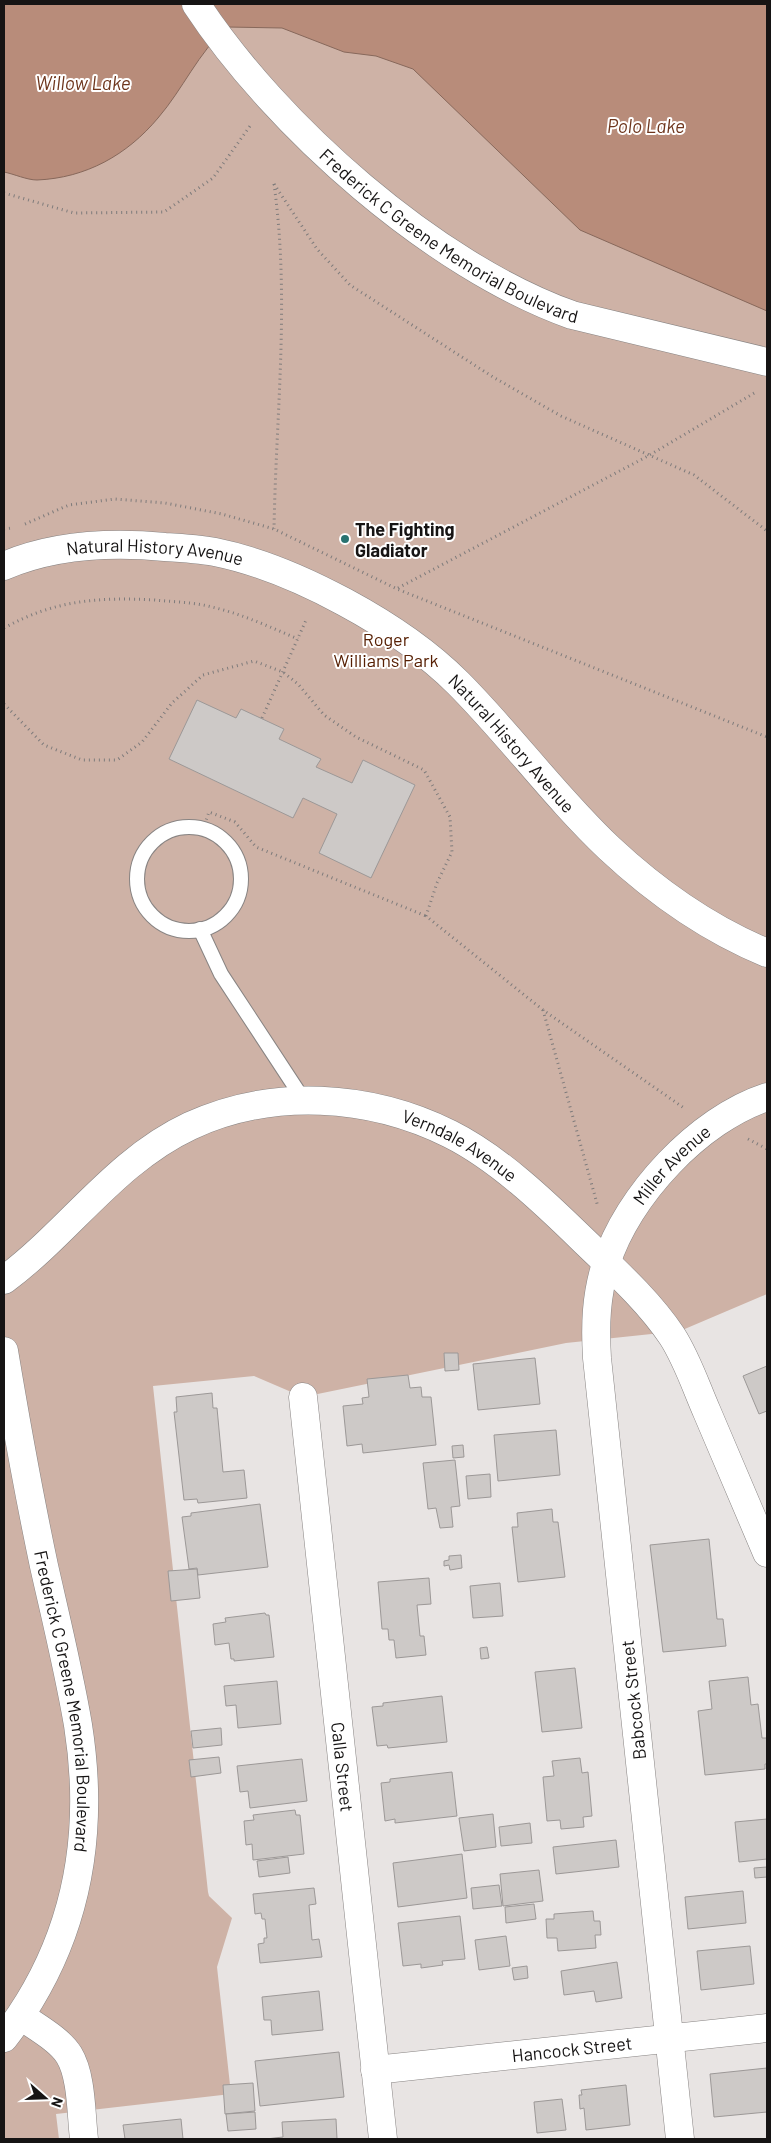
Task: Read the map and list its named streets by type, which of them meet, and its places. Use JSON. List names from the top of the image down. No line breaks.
{"streets":{"street":["Frederick C Greene Memorial Boulevard","Natural History Avenue","Verndale Avenue","Miller Avenue","Babcock Street","Calla Street","Hancock Street"]},"crossings":[["Verndale Avenue","Miller Avenue"],["Verndale Avenue","Babcock Street"],["Miller Avenue","Babcock Street"],["Babcock Street","Hancock Street"],["Calla Street","Hancock Street"]],"water":["Willow Lake","Polo Lake"],"parks":["Roger Williams Park"],"places":["The Fighting Gladiator"],"north":"right"}
